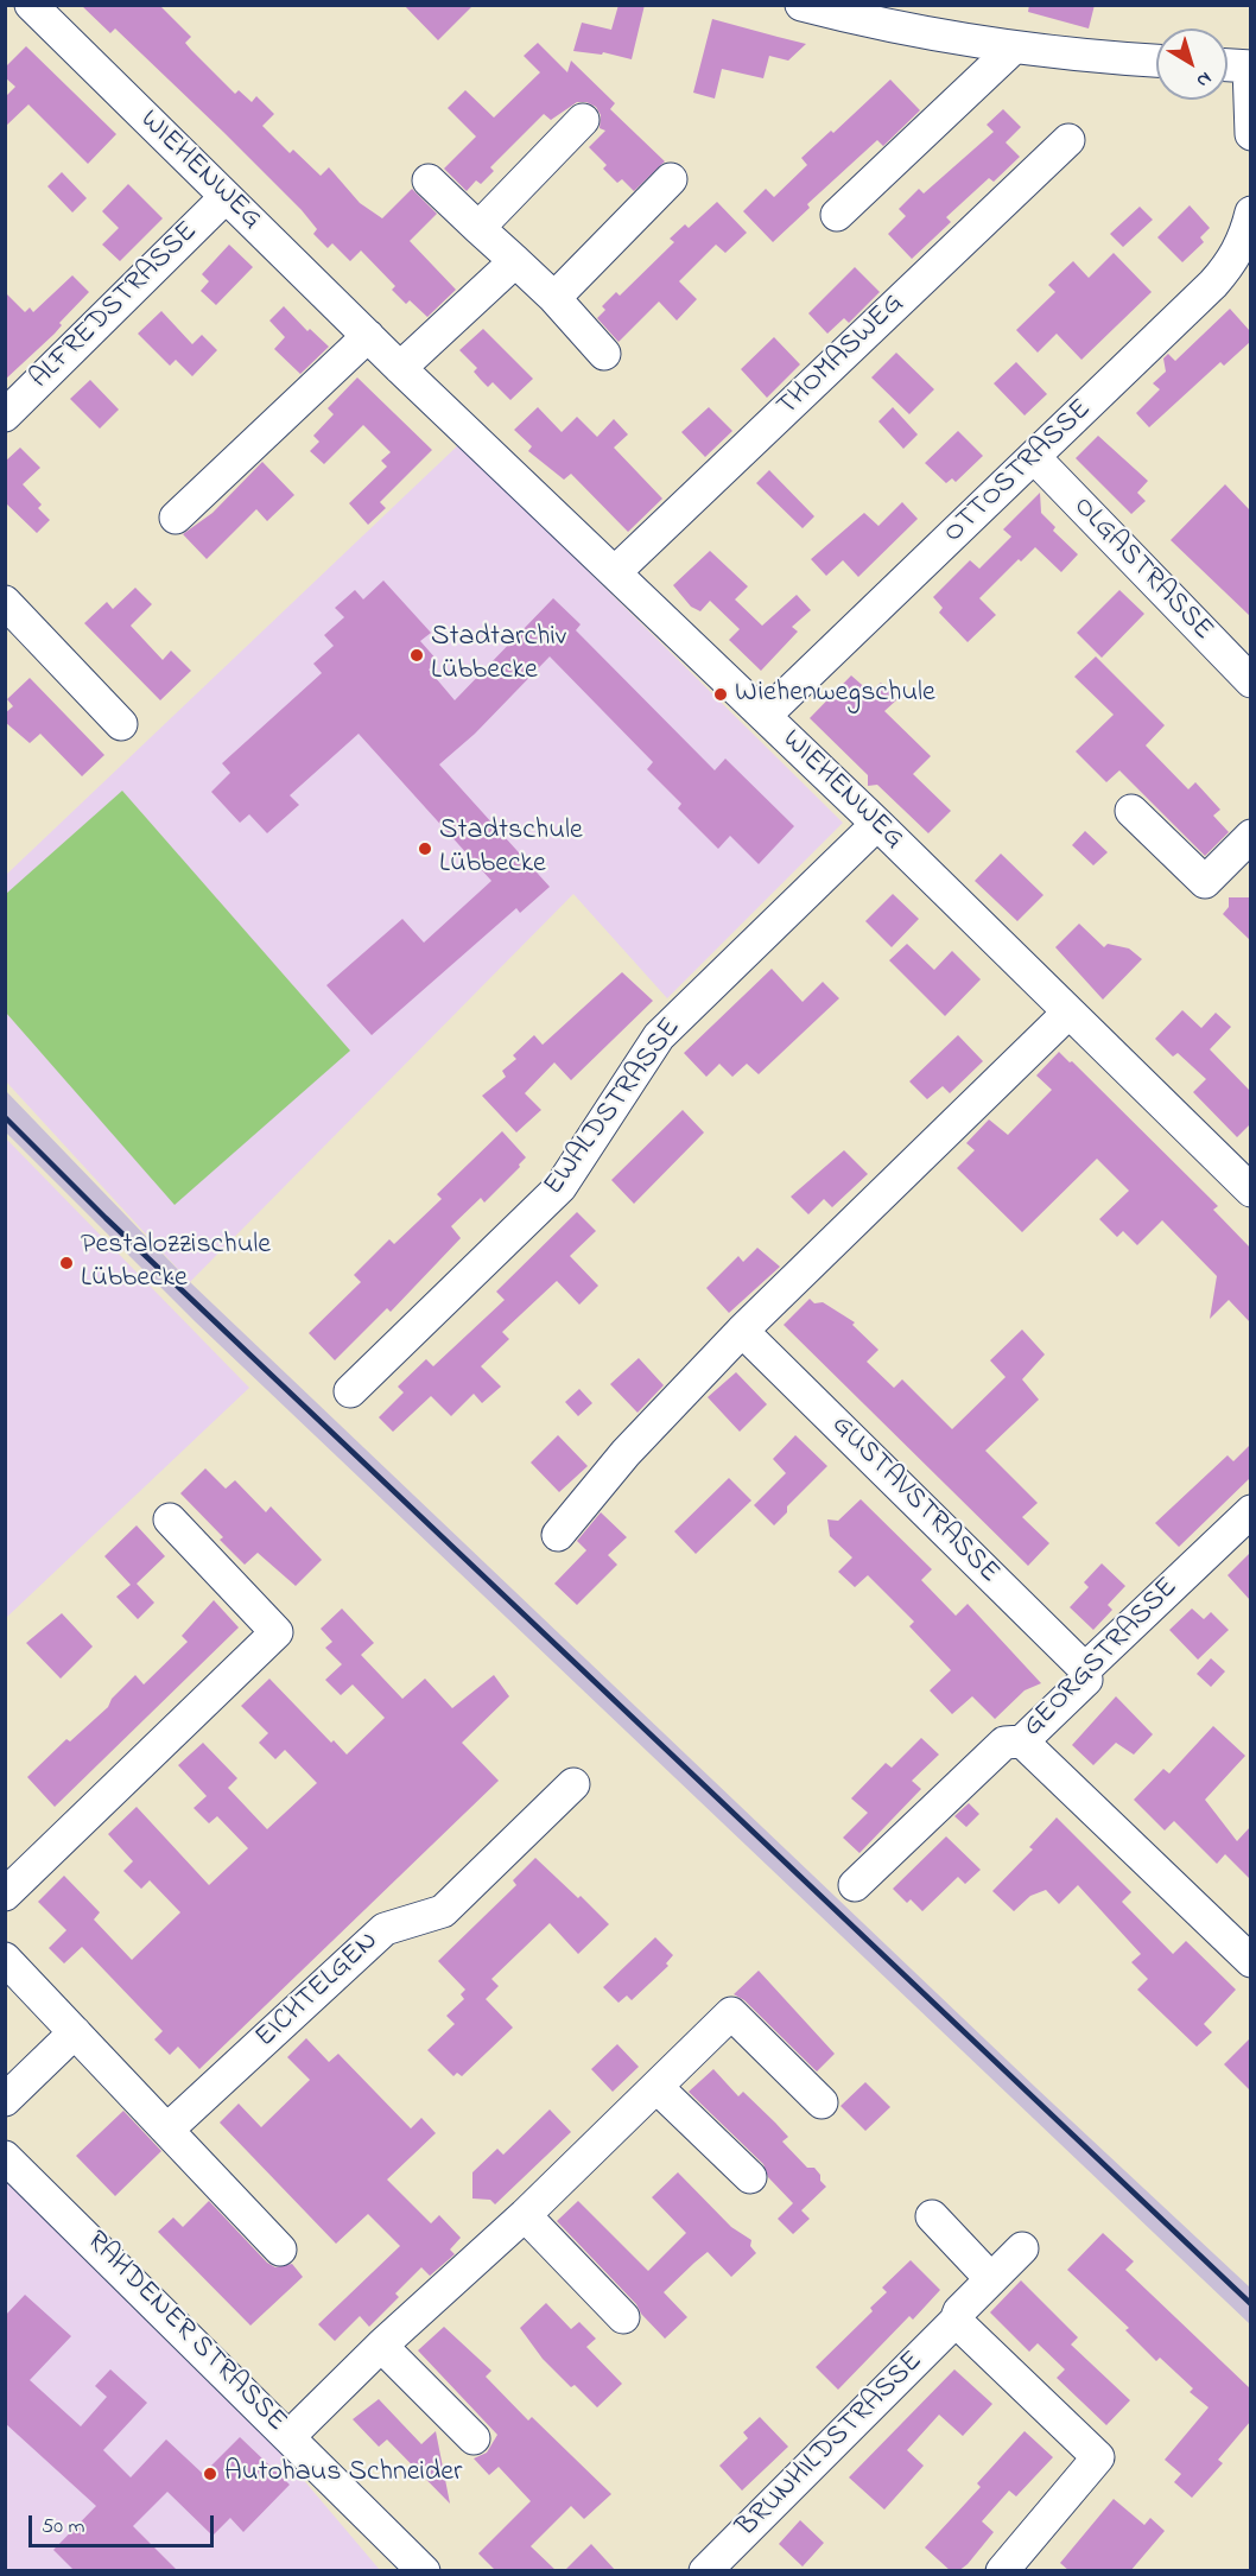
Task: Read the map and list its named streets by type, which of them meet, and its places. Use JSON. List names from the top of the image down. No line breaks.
{"streets":{"street":["WIEHENWEG","ALFREDSTRASSE","THOMASWEG","OTTOSTRASSE","OLGASTRASSE","EWALDSTRASSE","GUSTAVSTRASSE","GEORGSTRASSE","EICHTELGEN","RAHDENER STRASSE","BRUNHILDSTRASSE"]},"crossings":[["WIEHENWEG","ALFREDSTRASSE"],["WIEHENWEG","THOMASWEG"],["WIEHENWEG","OTTOSTRASSE"],["WIEHENWEG","EWALDSTRASSE"],["OTTOSTRASSE","OLGASTRASSE"],["GUSTAVSTRASSE","GEORGSTRASSE"]],"places":["Stadtarchiv Lübbecke","Wiehenwegschule","Stadtschule Lübbecke","Pestalozzischule Lübbecke","Autohaus Schneider"],"scale_bar":"50 m","north":"bottom right"}
